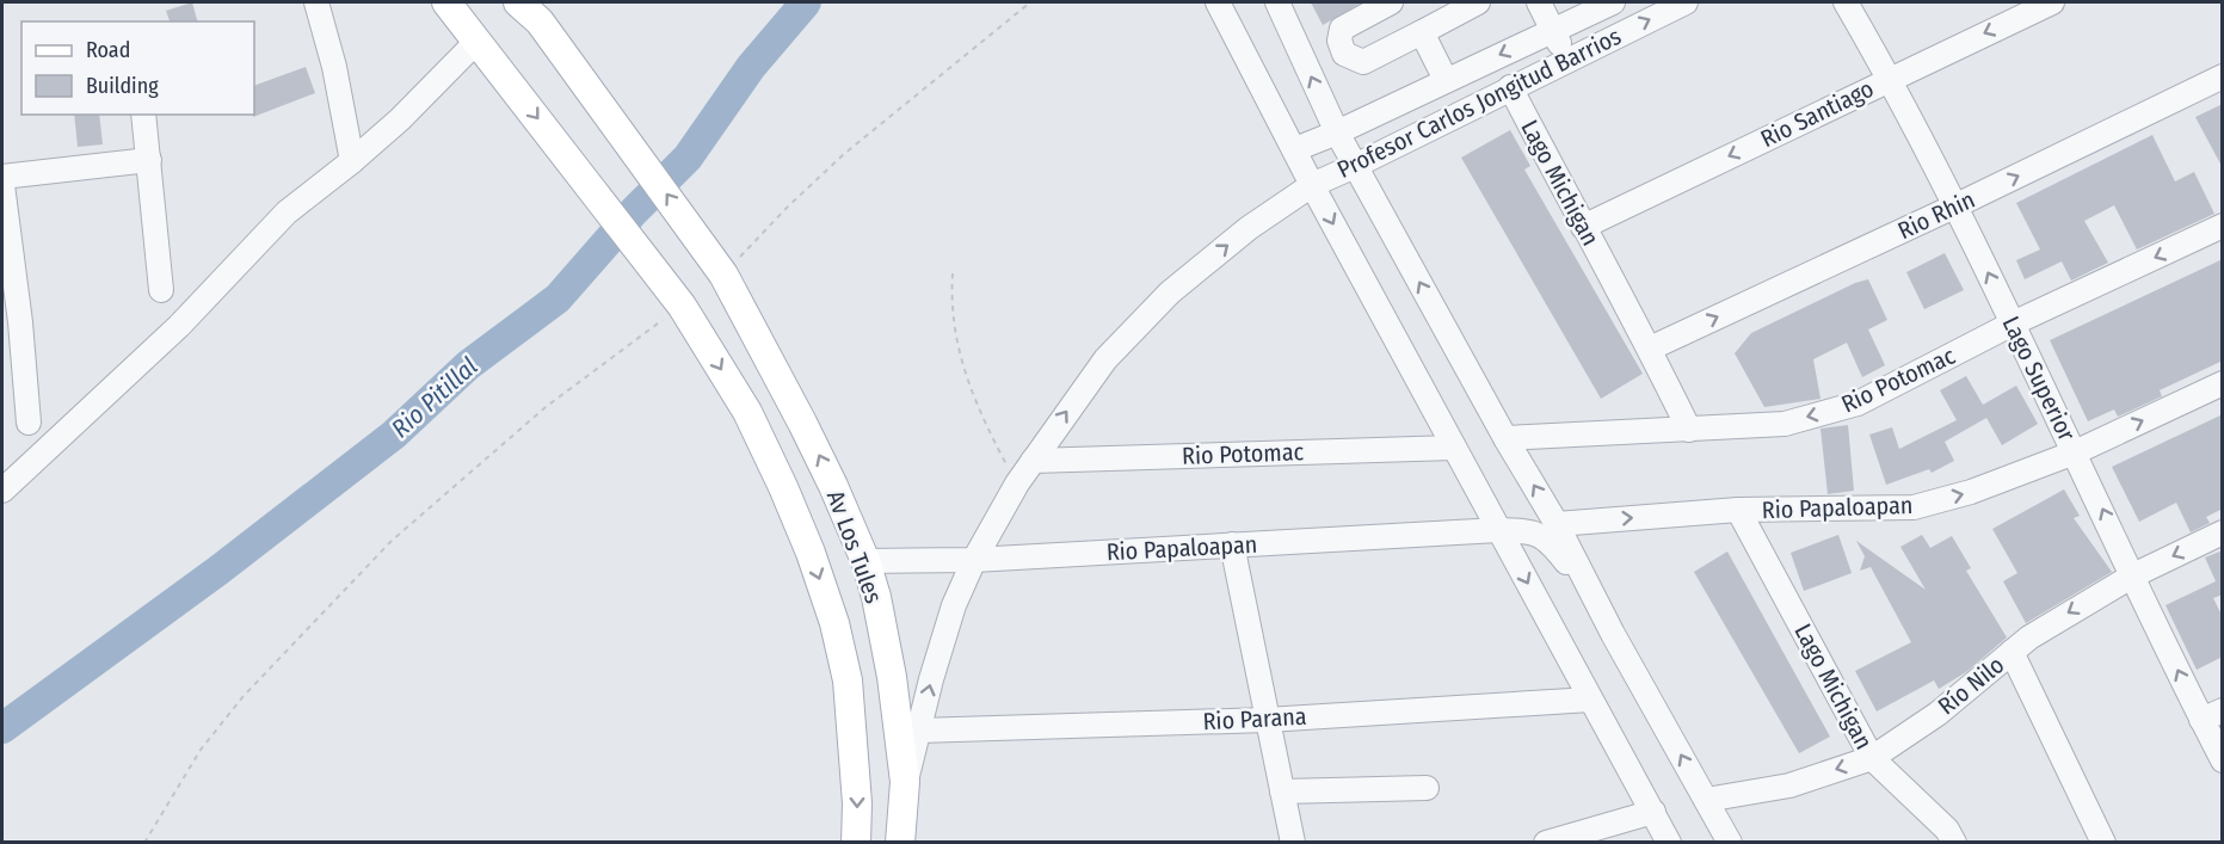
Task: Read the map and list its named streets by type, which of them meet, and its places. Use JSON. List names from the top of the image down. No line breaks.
{"streets":{"main road":["Av Los Tules"],"street":["Profesor Carlos Jongitud Barrios","Rio Santiago","Lago Michigan","Rio Rhin","Lago Superior","Rio Potomac","Rio Papaloapan","Río Nilo","Rio Parana"]},"crossings":[["Profesor Carlos Jongitud Barrios","Lago Michigan"],["Profesor Carlos Jongitud Barrios","Rio Potomac"],["Profesor Carlos Jongitud Barrios","Rio Papaloapan"],["Profesor Carlos Jongitud Barrios","Av Los Tules"],["Profesor Carlos Jongitud Barrios","Rio Parana"],["Rio Santiago","Lago Michigan"],["Rio Santiago","Lago Superior"],["Lago Michigan","Rio Rhin"],["Lago Michigan","Rio Potomac"],["Lago Michigan","Rio Papaloapan"],["Lago Michigan","Río Nilo"],["Rio Rhin","Lago Superior"],["Lago Superior","Rio Potomac"],["Lago Superior","Rio Papaloapan"],["Lago Superior","Río Nilo"],["Rio Papaloapan","Av Los Tules"]],"one_way":["Rio Santiago","Rio Rhin","Rio Potomac","Rio Papaloapan","Río Nilo"],"water":["Rio Pitillal"],"legend":["Road","Building"]}
